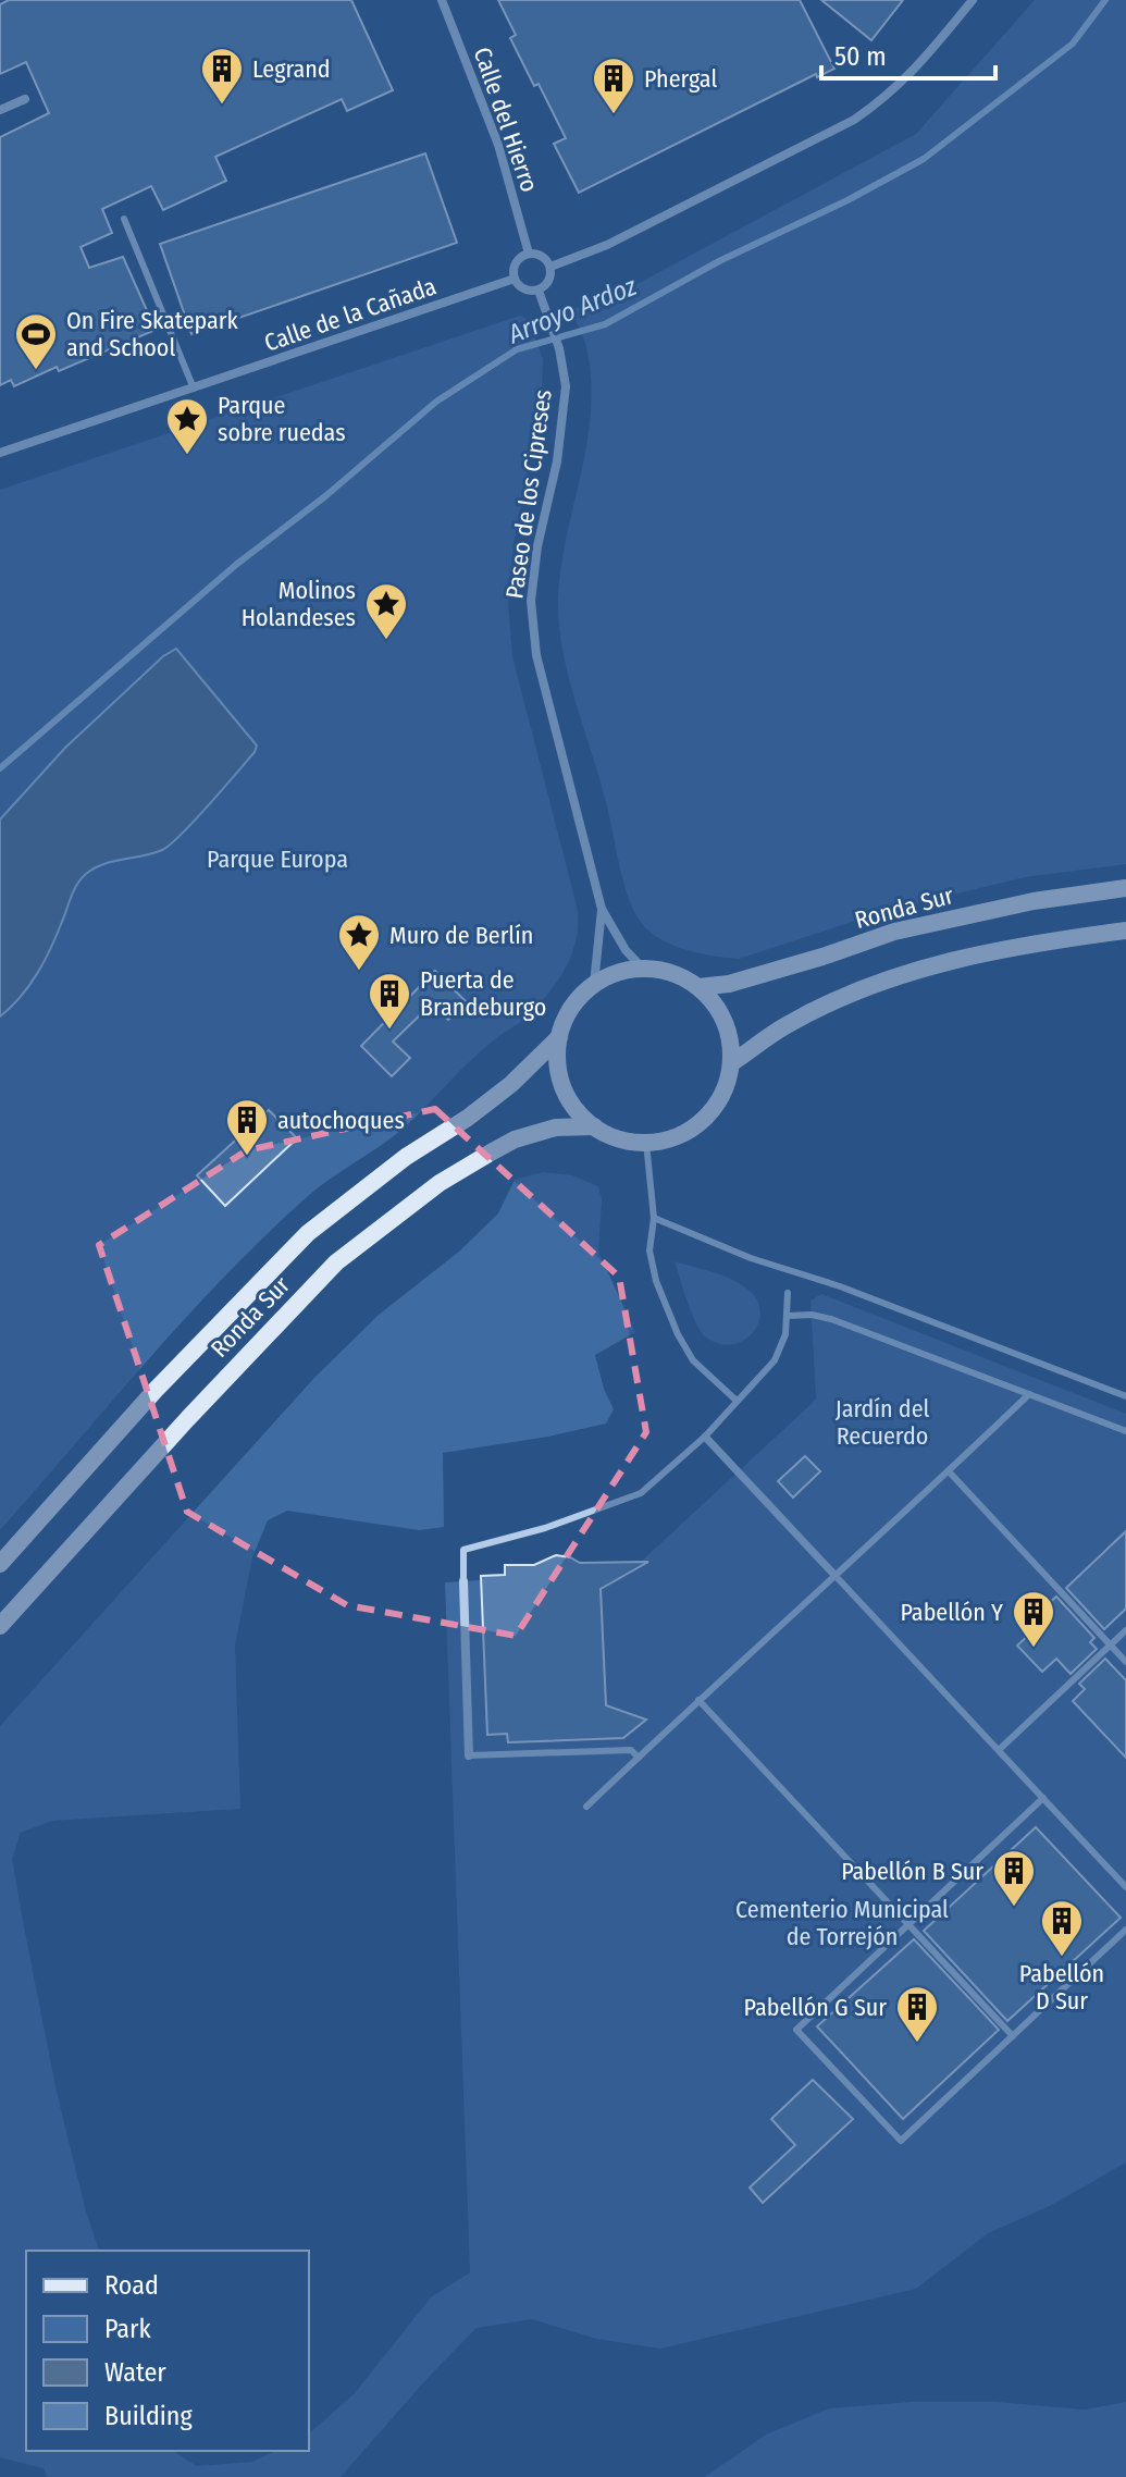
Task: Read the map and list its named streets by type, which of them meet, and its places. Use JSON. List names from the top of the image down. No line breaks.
{"streets":{"main road":["Ronda Sur"],"street":["Calle del Hierro","Calle de la Cañada","Paseo de los Cipreses"]},"crossings":[["Calle del Hierro","Calle de la Cañada"],["Calle del Hierro","Paseo de los Cipreses"],["Calle de la Cañada","Paseo de los Cipreses"],["Paseo de los Cipreses","Ronda Sur"]],"water":["Arroyo Ardoz"],"parks":["Parque Europa","Jardín del Recuerdo","Cementerio Municipal de Torrejón"],"places":{"building":["Legrand","Phergal","Puerta de Brandeburgo","autochoques","Pabellón Y","Pabellón B Sur","Pabellón D Sur","Pabellón G Sur"],"sports":["On Fire Skatepark and School"],"place":["Parque sobre ruedas","Molinos Holandeses","Muro de Berlín"]},"legend":["Road","Park","Water","Building"],"scale_bar":"50 m"}
